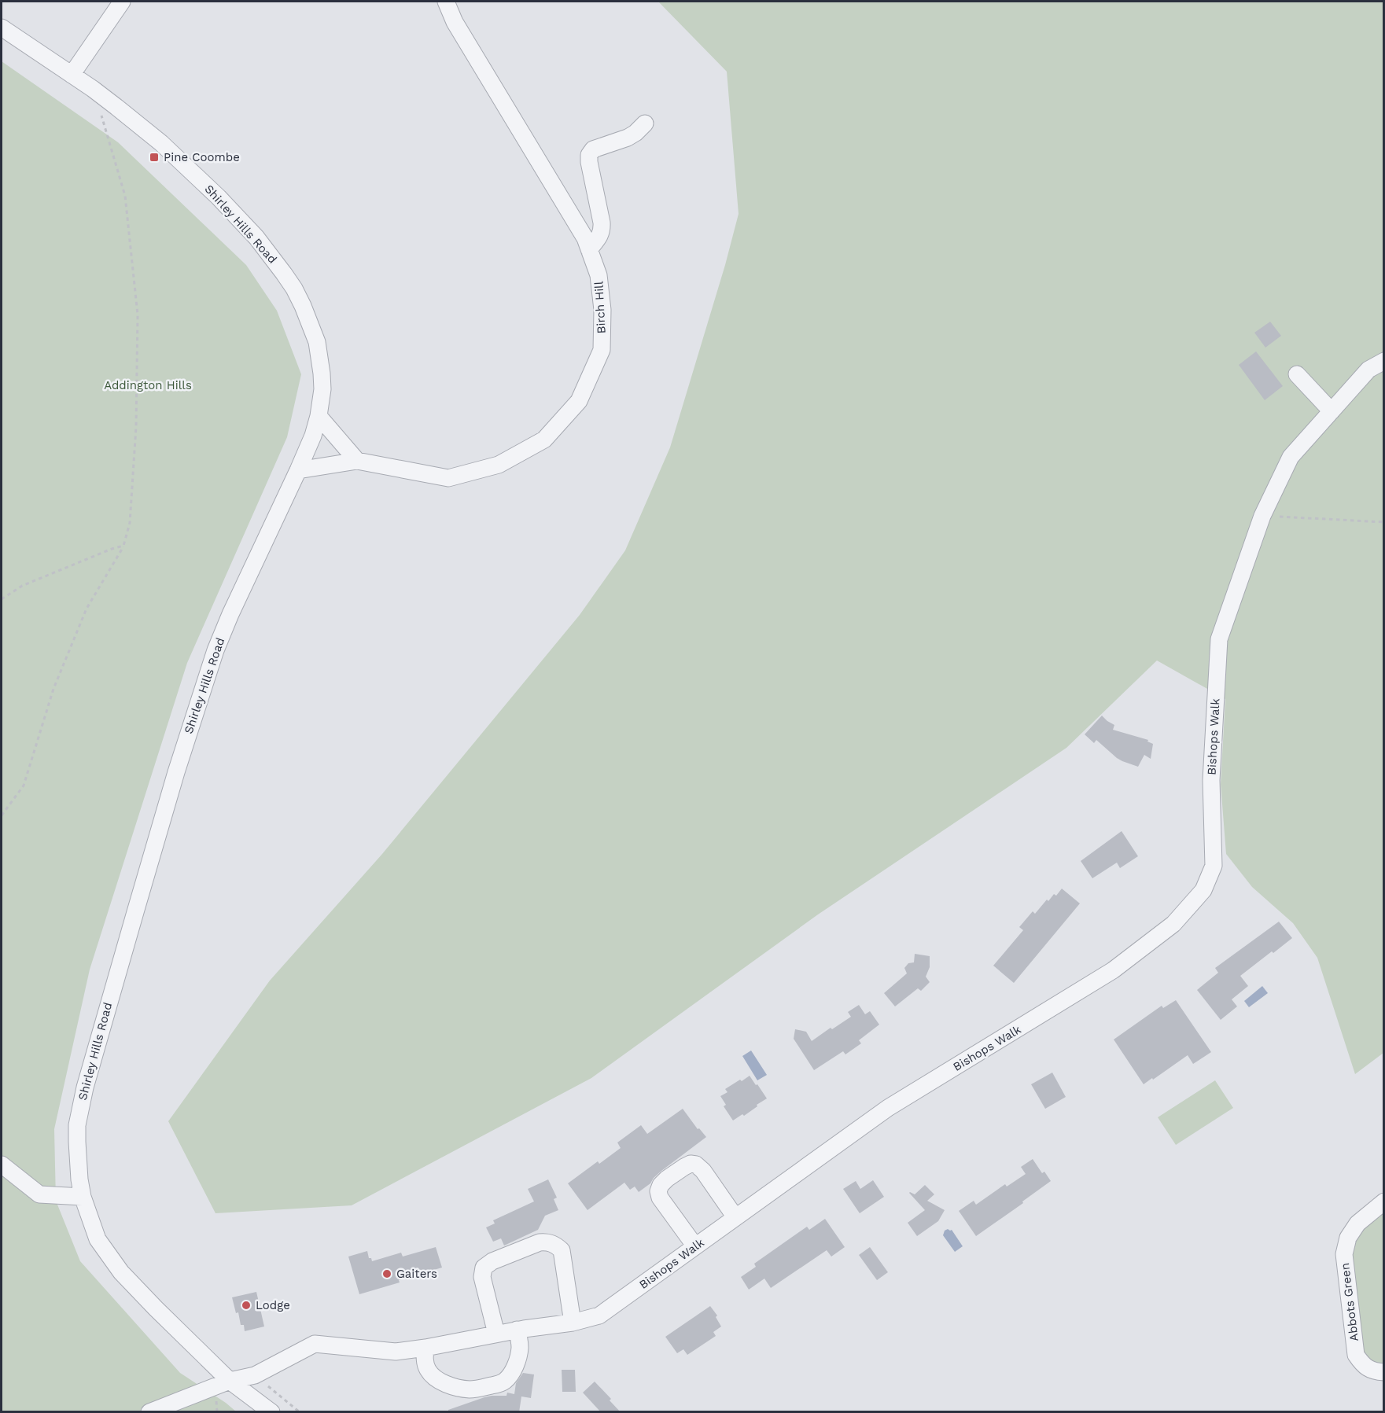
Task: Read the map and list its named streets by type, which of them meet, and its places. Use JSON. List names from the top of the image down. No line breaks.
{"streets":{"street":["Shirley Hills Road","Birch Hill","Bishops Walk","Abbots Green"]},"crossings":[["Shirley Hills Road","Birch Hill"],["Shirley Hills Road","Bishops Walk"]],"parks":["Addington Hills"],"places":{"transit":["Pine Coombe"],"other":["Gaiters","Lodge"]}}
